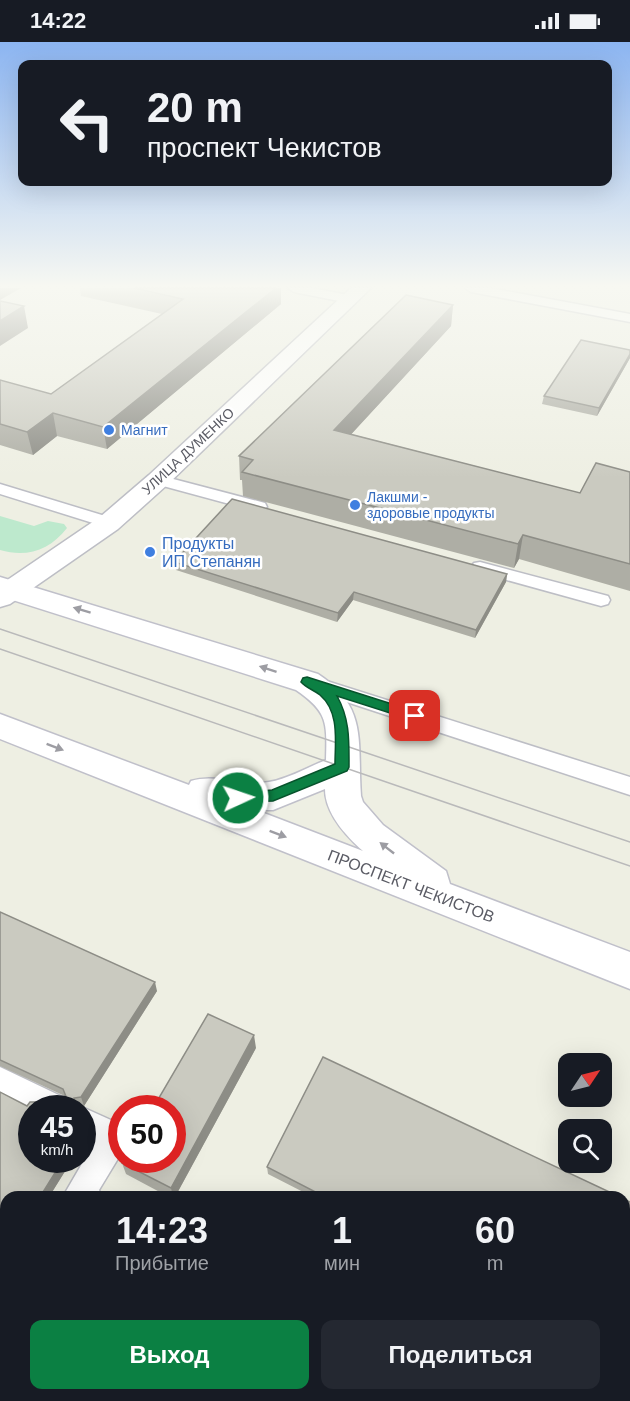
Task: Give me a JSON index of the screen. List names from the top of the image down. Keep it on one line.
{"streets":{"main road":["УЛИЦА ДУМЕНКО","ПРОСПЕКТ ЧЕКИСТОВ"]},"crossings":[["УЛИЦА ДУМЕНКО","ПРОСПЕКТ ЧЕКИСТОВ"]],"places":["Магнит","Лакшми - здоровые продукты","Продукты ИП Степанян"],"north":"top right","page":{"status":"14:22","turn":["20 m","проспект Чекистов"],"speed":"45 km/h","limit":"50","eta":["14:23","Прибытие","1","мин","60","m"],"buttons":["Выход","Поделиться"]}}
